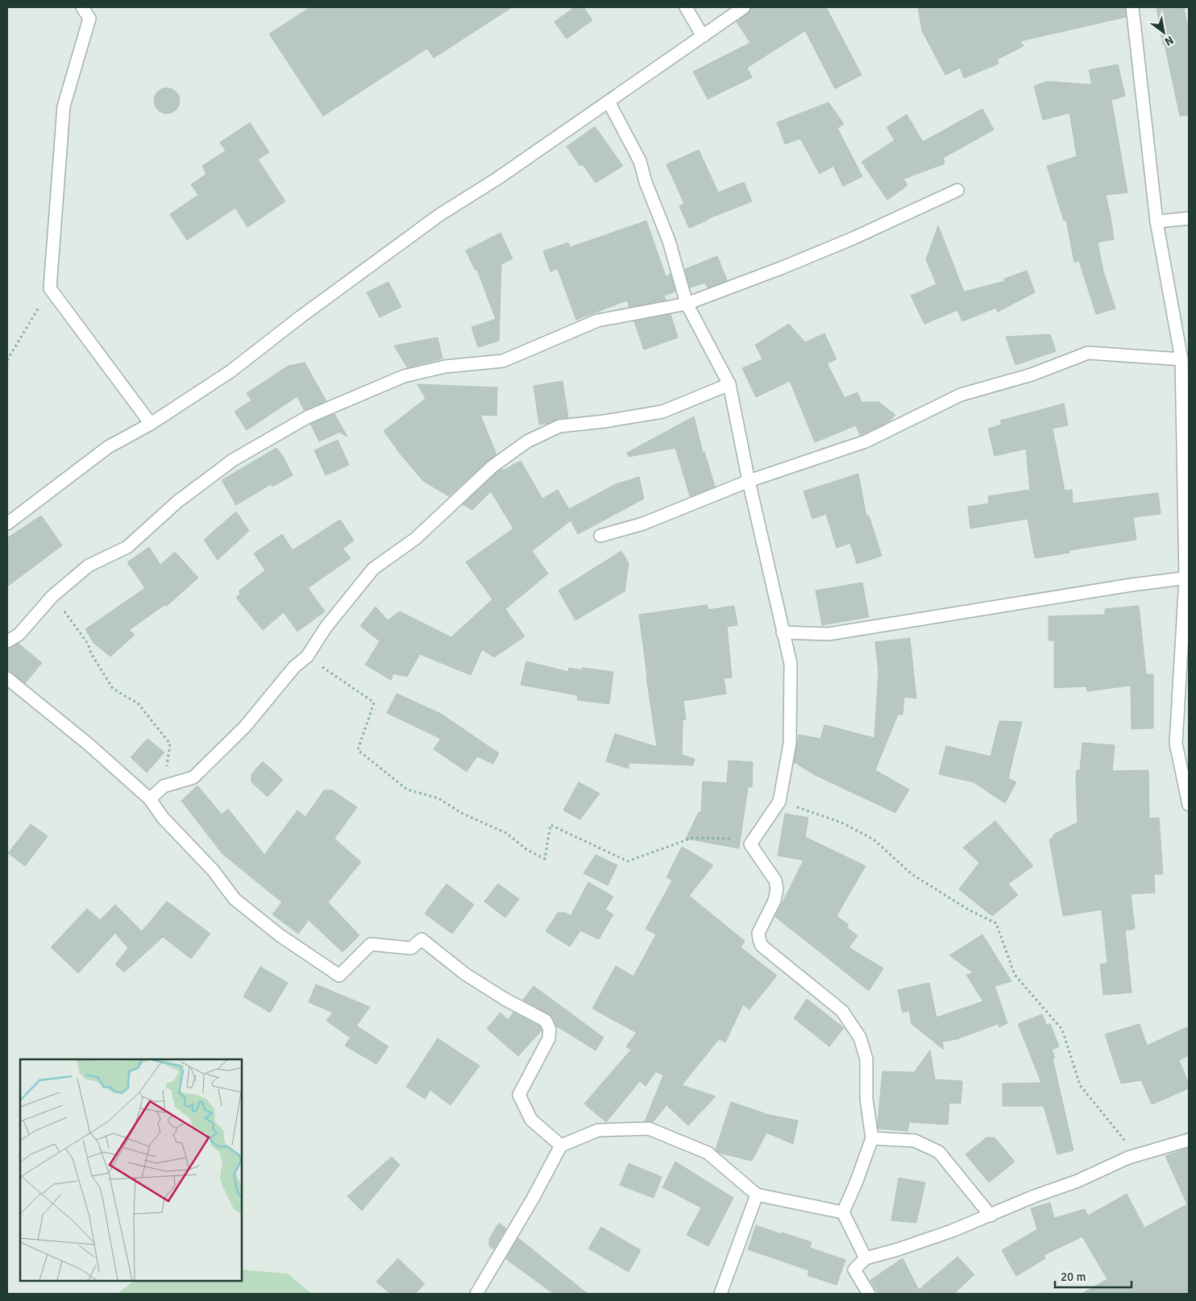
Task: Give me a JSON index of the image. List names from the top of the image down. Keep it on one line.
{"scale_bar":"20 m","north":"bottom right"}
